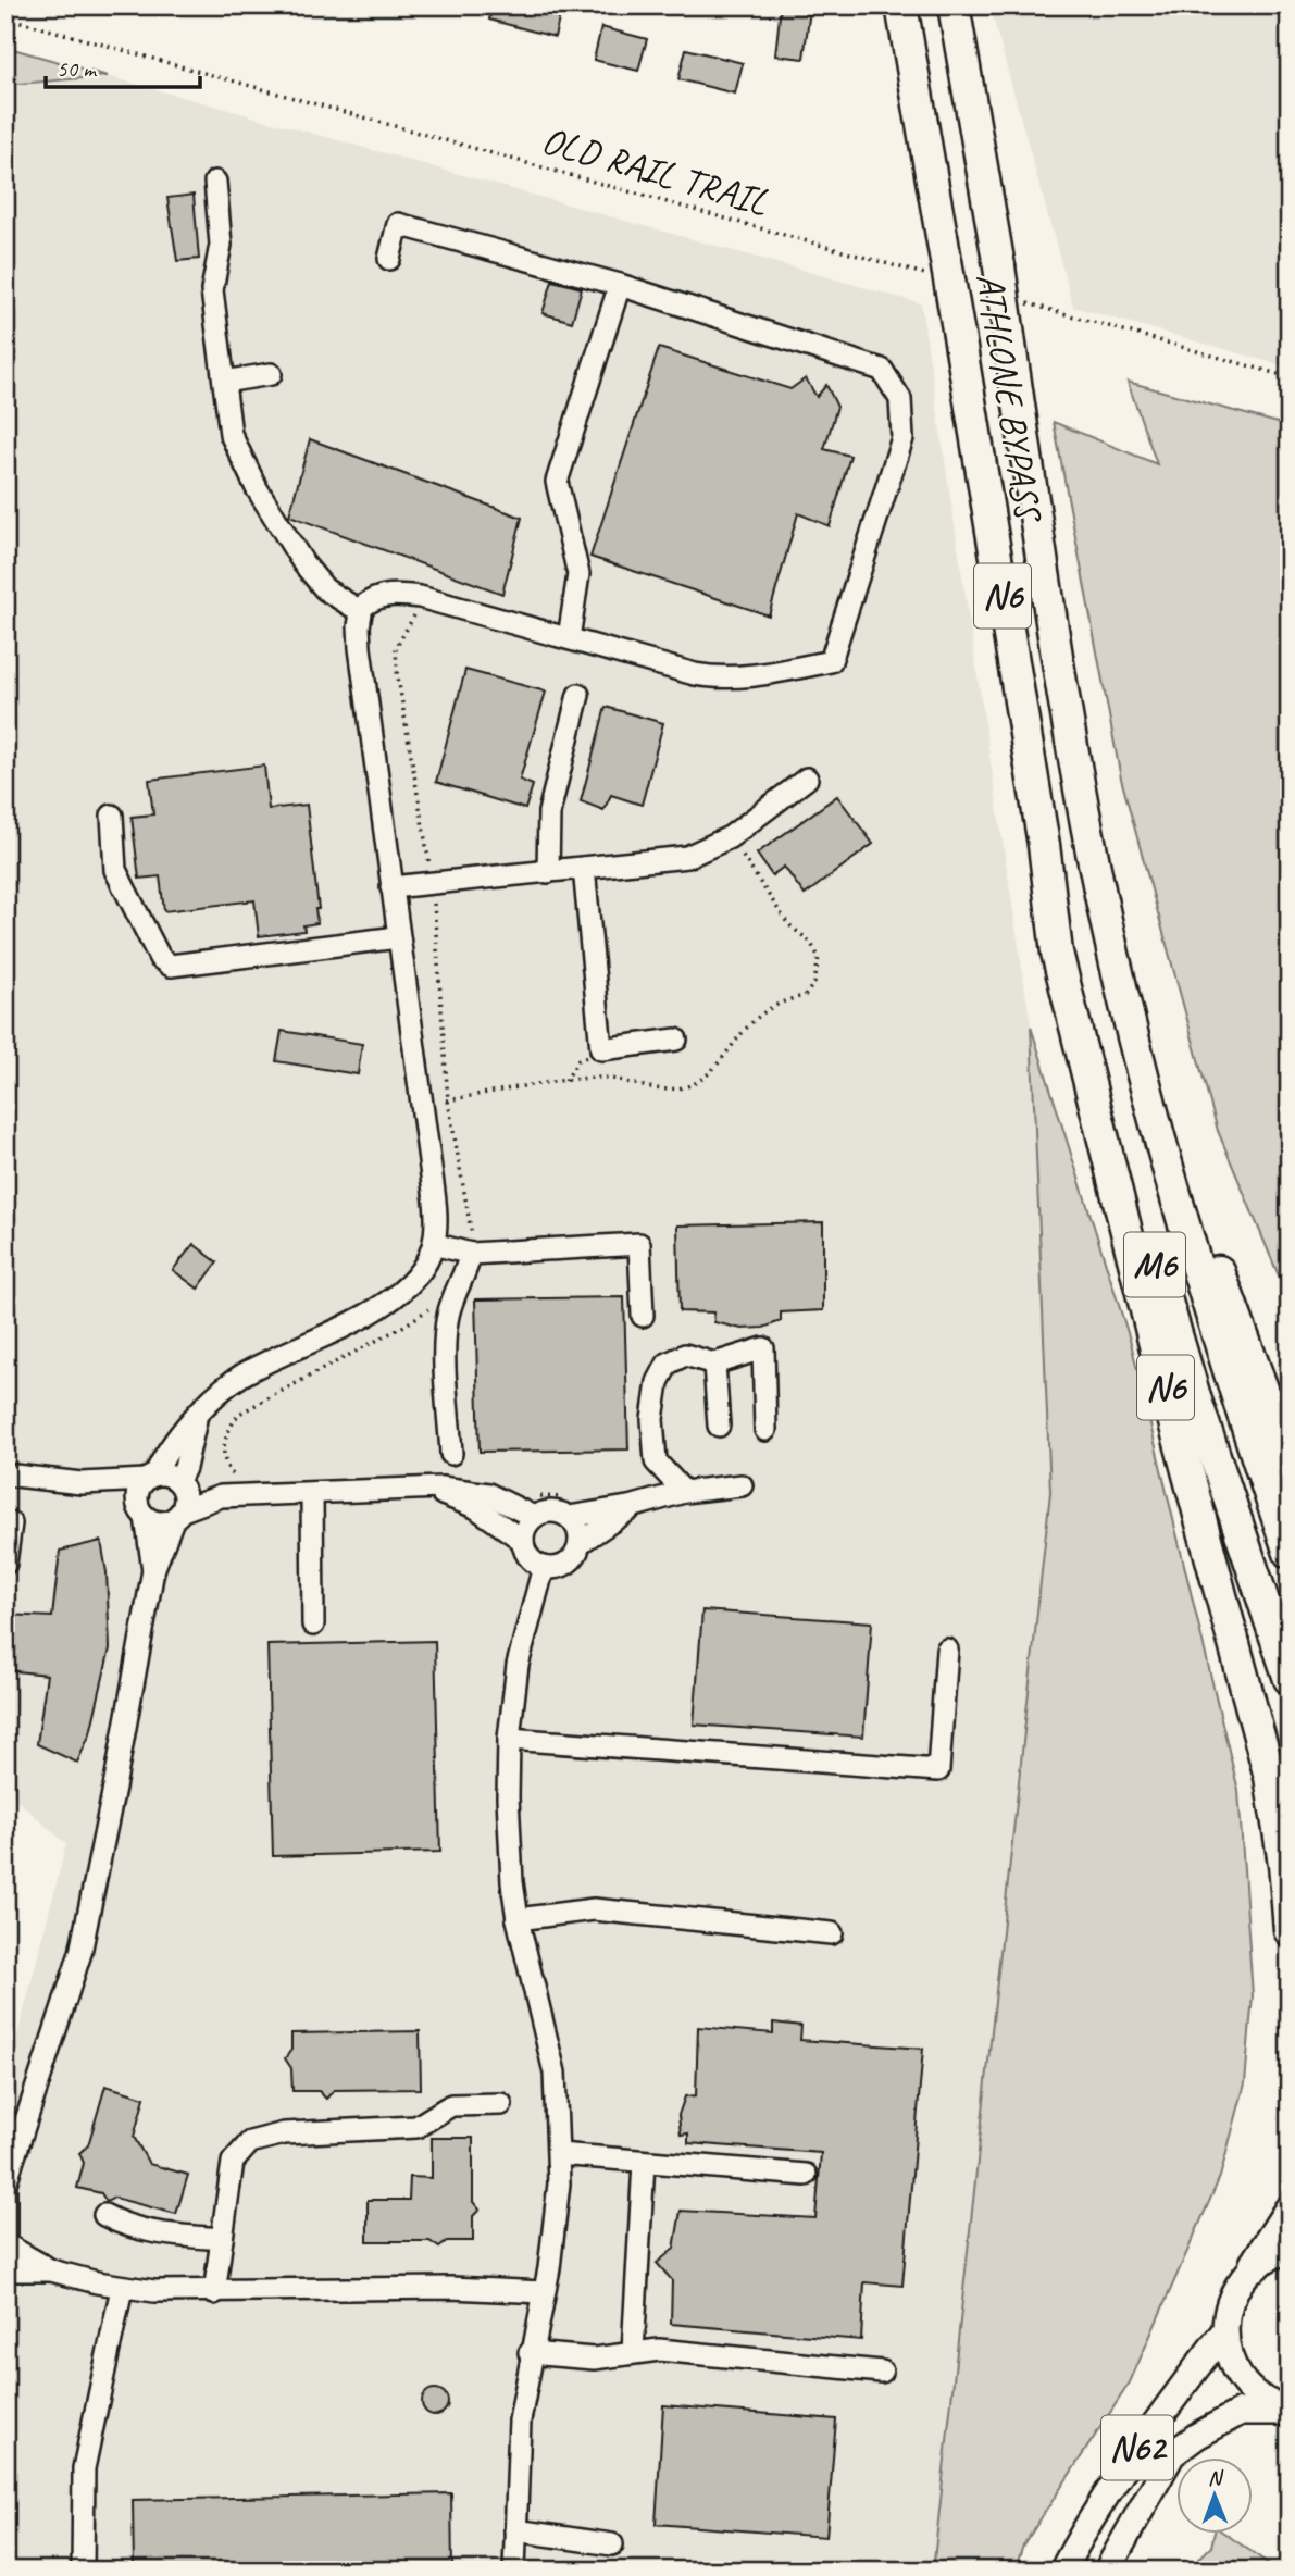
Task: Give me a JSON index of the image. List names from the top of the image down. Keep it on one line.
{"streets":{"highway":["ATHLONE BYPASS","N6","M6"],"main road":["N62"],"path":["OLD RAIL TRAIL"]},"crossings":[["ATHLONE BYPASS","N6"],["ATHLONE BYPASS","M6"],["N6","M6"]],"scale_bar":"50 m","north":"top"}
